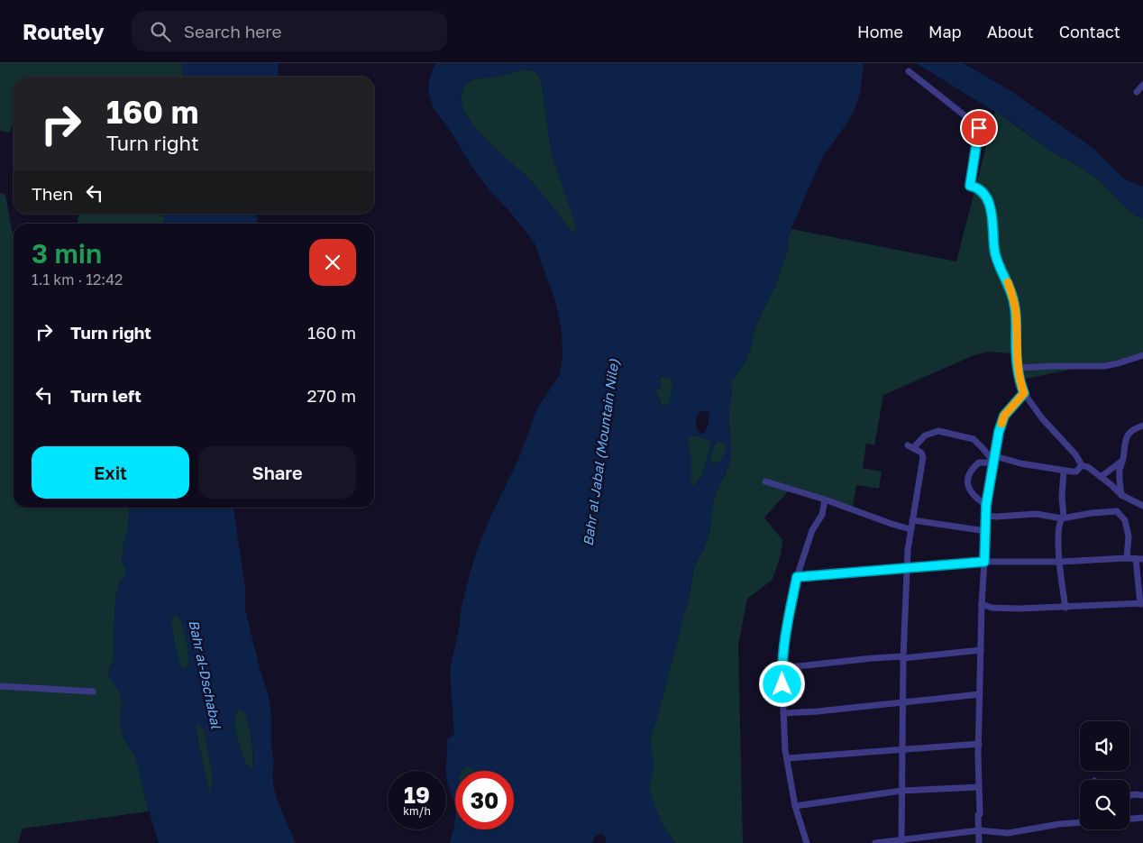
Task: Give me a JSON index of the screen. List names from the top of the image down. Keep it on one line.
{"water":["Bahr al Jabal (Mountain Nile)","Bahr al-Dschabal"],"page":{"header":"Routely","search":"Search here","nav":["Home","Map","About","Contact"],"turn":["160 m","Turn right"],"then":"Then","heading":["3 min","1.1 km · 12:42"],"list":[{"name":"Turn right","value":"160 m"},{"name":"Turn left","value":"270 m"}],"buttons":["Exit","Share"],"speed":"19 km/h","limit":"30"}}
